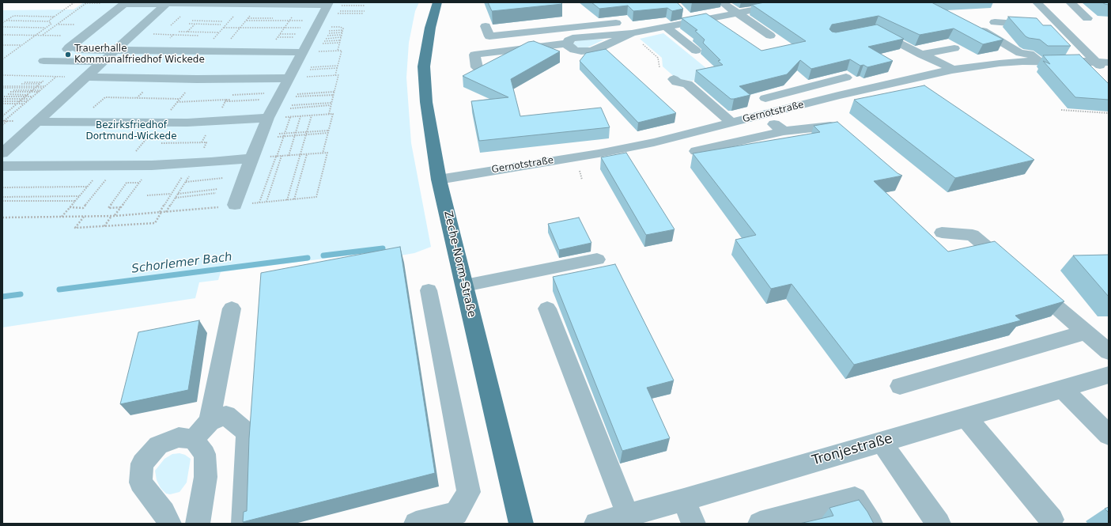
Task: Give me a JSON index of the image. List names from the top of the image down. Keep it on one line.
{"streets":{"main road":["Zeche-Norm-Straße"],"street":["Gernotstraße","Tronjestraße"]},"crossings":[["Gernotstraße","Zeche-Norm-Straße"]],"water":["Schorlemer Bach"],"parks":["Bezirksfriedhof Dortmund-Wickede"],"places":["Trauerhalle Kommunalfriedhof Wickede"]}
